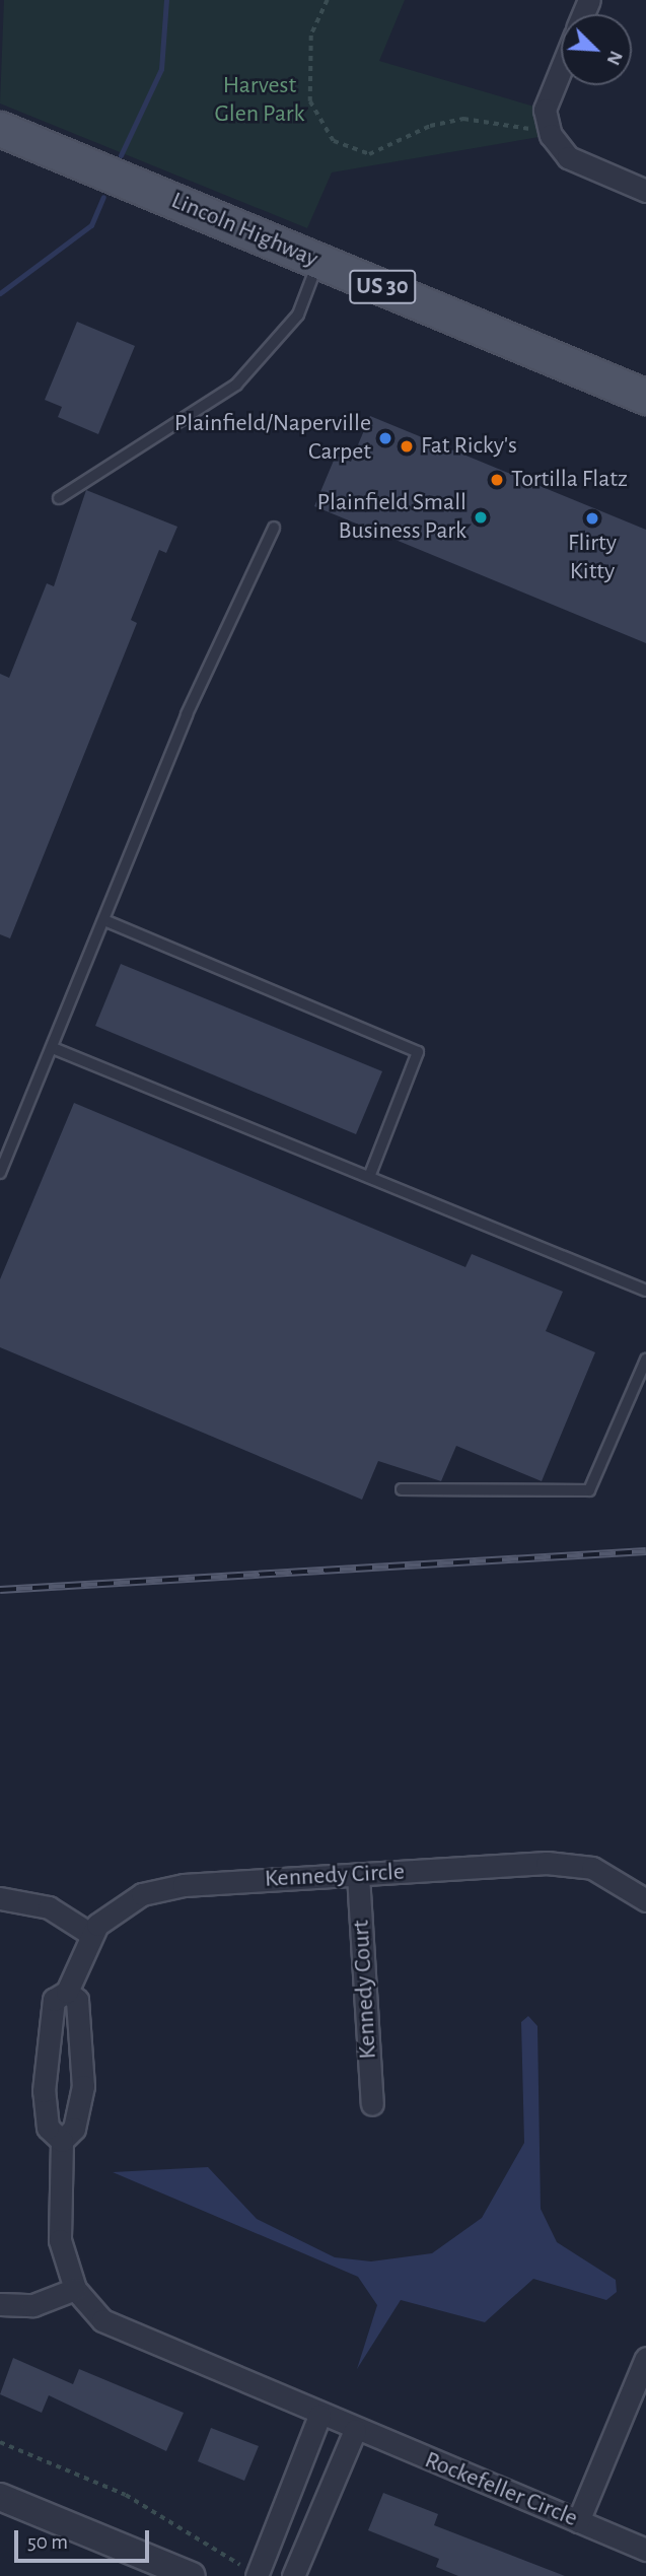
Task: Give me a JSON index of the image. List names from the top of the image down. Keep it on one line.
{"streets":{"main road":["Lincoln Highway","US 30"],"street":["Kennedy Circle","Kennedy Court","Rockefeller Circle"]},"crossings":[["Kennedy Circle","Kennedy Court"]],"parks":["Harvest Glen Park"],"places":["Plainfield/Naperville Carpet","Fat Ricky's","Tortilla Flatz","Plainfield Small Business Park","Flirty Kitty"],"scale_bar":"50 m","north":"bottom right"}
